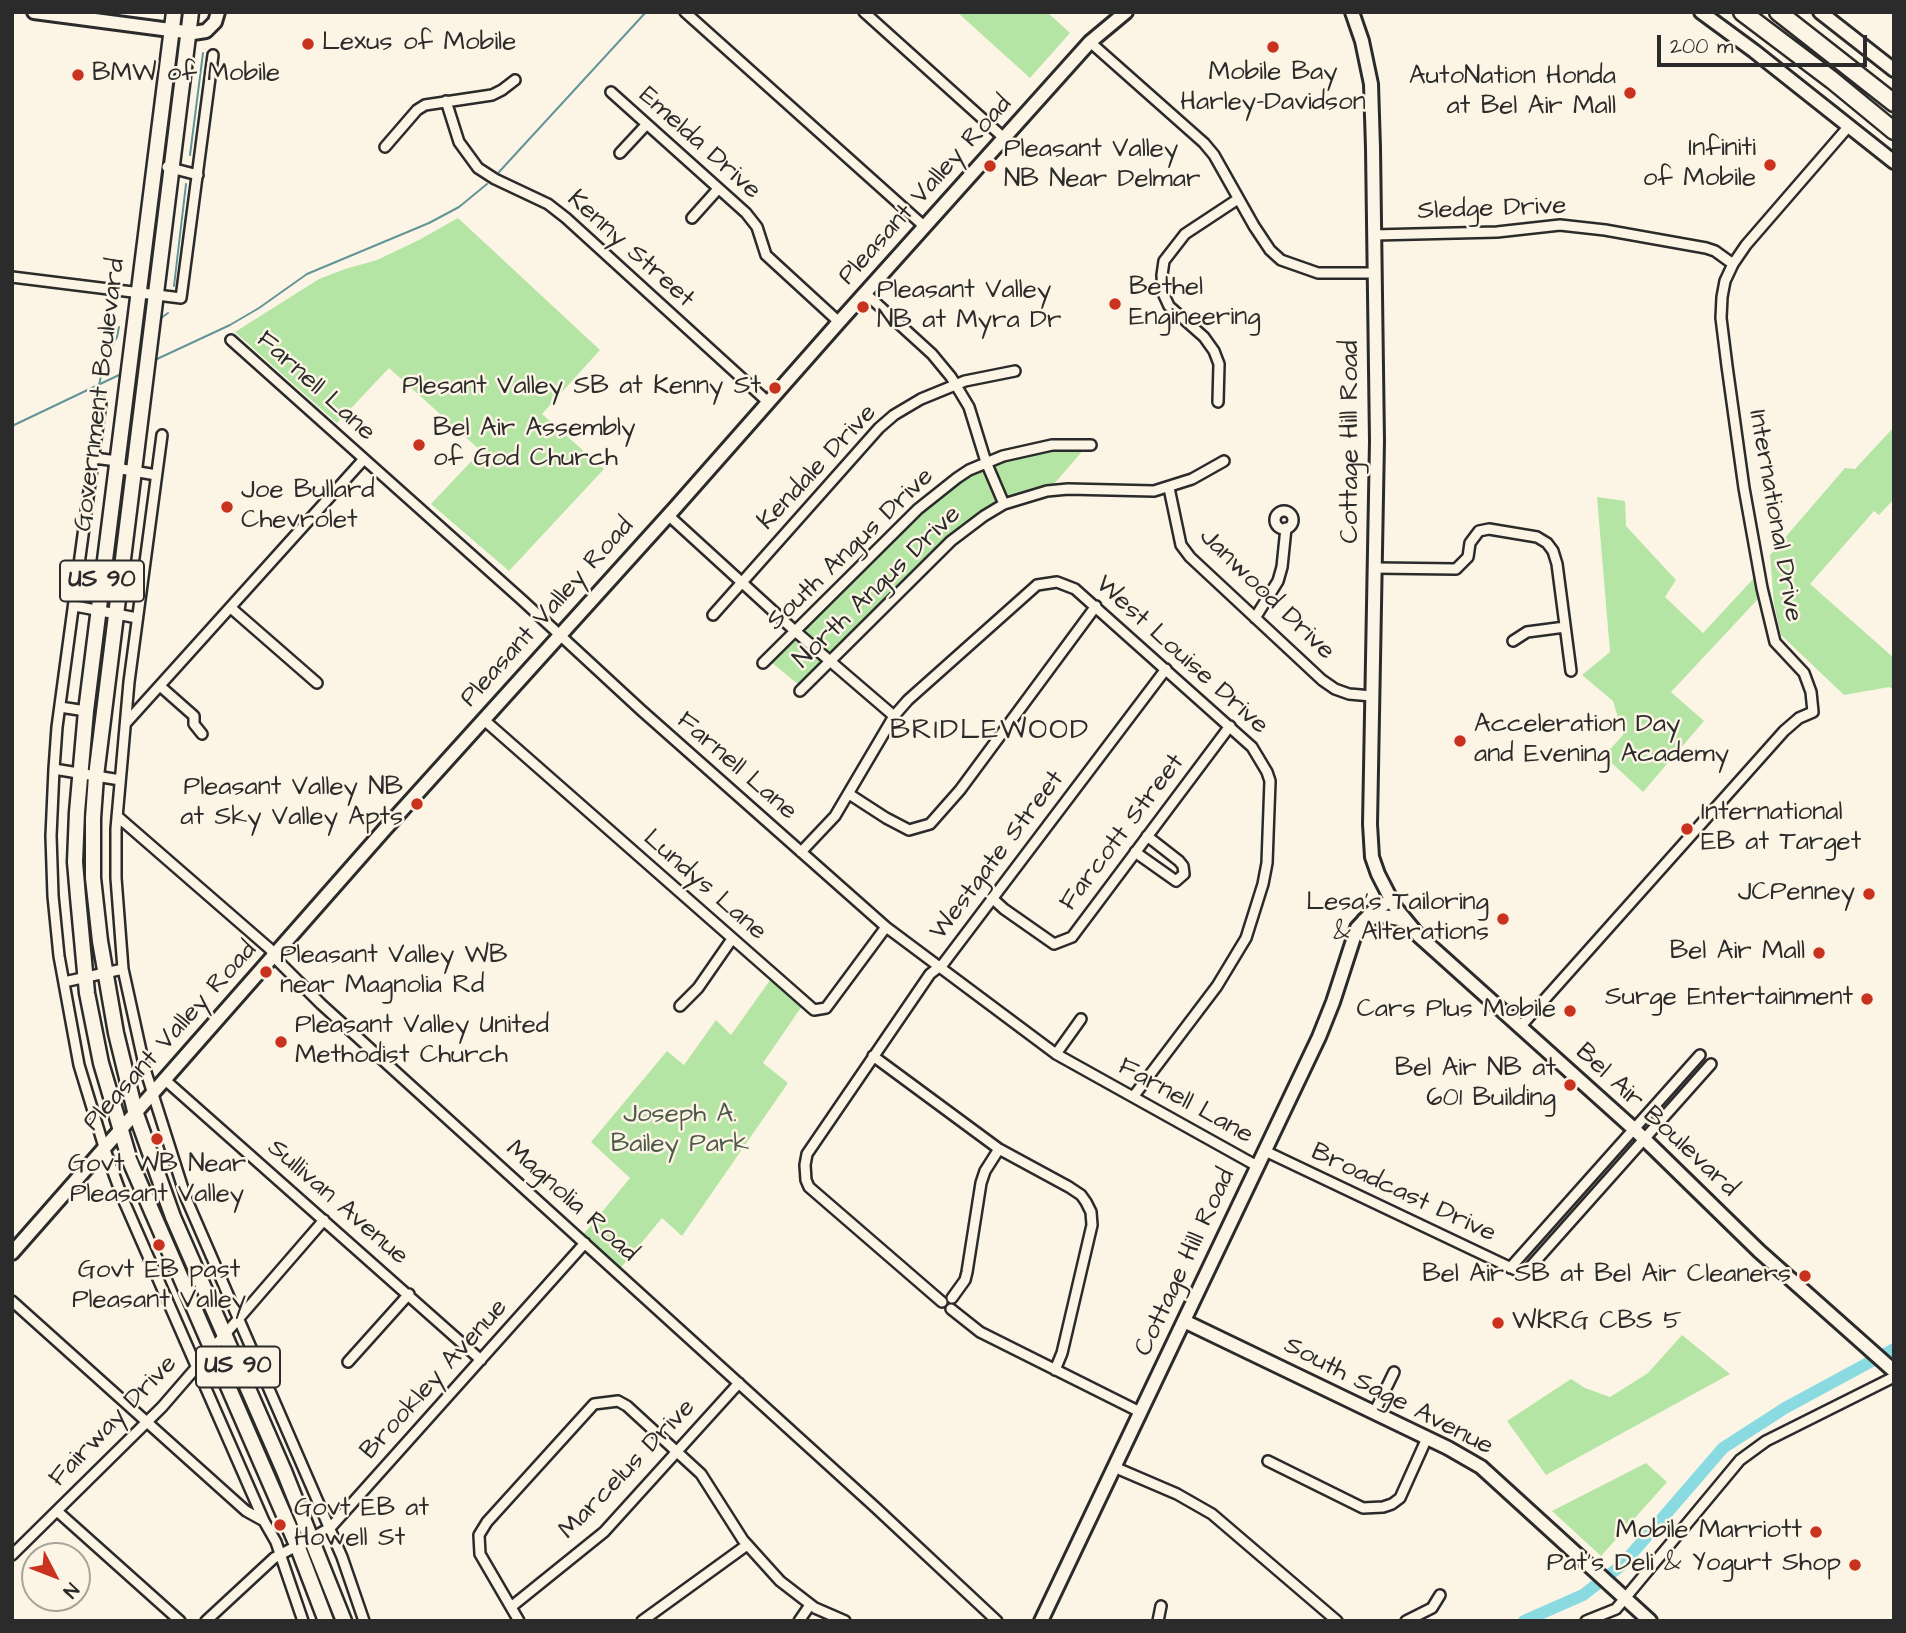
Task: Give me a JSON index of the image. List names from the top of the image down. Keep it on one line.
{"streets":{"main road":["Government Boulevard","US 90"],"street":["Emelda Drive","Pleasant Valley Road","Sledge Drive","Kenny Street","Farnell Lane","Cottage Hill Road","Kendale Drive","International Drive","South Angus Drive","North Angus Drive","Janwood Drive","West Louise Drive","Farcott Street","Westgate Street","Lundys Lane","Bel Air Boulevard","Broadcast Drive","Magnolia Road","Sullivan Avenue","Brookley Avenue","South Sage Avenue","Fairway Drive","Marcelus Drive"]},"crossings":[["Emelda Drive","Pleasant Valley Road"],["Pleasant Valley Road","Kenny Street"],["Pleasant Valley Road","Farnell Lane"],["Pleasant Valley Road","Government Boulevard"],["Pleasant Valley Road","Lundys Lane"],["Pleasant Valley Road","Magnolia Road"],["Pleasant Valley Road","Sullivan Avenue"],["Sledge Drive","Cottage Hill Road"],["Sledge Drive","International Drive"],["Farnell Lane","Cottage Hill Road"],["Farnell Lane","West Louise Drive"],["Farnell Lane","Westgate Street"],["Farnell Lane","Lundys Lane"],["Government Boulevard","Brookley Avenue"],["Government Boulevard","Fairway Drive"],["Cottage Hill Road","Janwood Drive"],["Cottage Hill Road","Westgate Street"],["Cottage Hill Road","Bel Air Boulevard"],["Cottage Hill Road","Broadcast Drive"],["Cottage Hill Road","South Sage Avenue"],["International Drive","Bel Air Boulevard"],["North Angus Drive","Janwood Drive"],["West Louise Drive","Farcott Street"],["West Louise Drive","Westgate Street"],["Farcott Street","Westgate Street"],["Magnolia Road","Brookley Avenue"],["Magnolia Road","Marcelus Drive"],["Sullivan Avenue","Brookley Avenue"],["Sullivan Avenue","Fairway Drive"]],"districts":["BRIDLEWOOD"],"parks":["Joseph A. Bailey Park"],"places":["Lexus of Mobile","Mobile Bay Harley-Davidson","BMW of Mobile","AutoNation Honda at Bel Air Mall","Infiniti of Mobile","Pleasant Valley NB Near Delmar","Bethel Engineering","Pleasant Valley NB at Myra Dr","Plesant Valley SB at Kenny St","Bel Air Assembly of God Church","Joe Bullard Chevrolet","Acceleration Day and Evening Academy","Pleasant Valley NB at Sky Valley Apts","International EB at Target","JCPenney","Lesa's Tailoring & Alterations","Bel Air Mall","Pleasant Valley WB near Magnolia Rd","Surge Entertainment","Cars Plus Mobile","Pleasant Valley United Methodist Church","Bel Air NB at 601 Building","Govt WB Near Pleasant Valley","Govt EB past Pleasant Valley","Bel Air SB at Bel Air Cleaners","WKRG CBS 5","Govt EB at Howell St","Mobile Marriott","Pat's Deli & Yogurt Shop"],"scale_bar":"200 m","north":"bottom right"}
